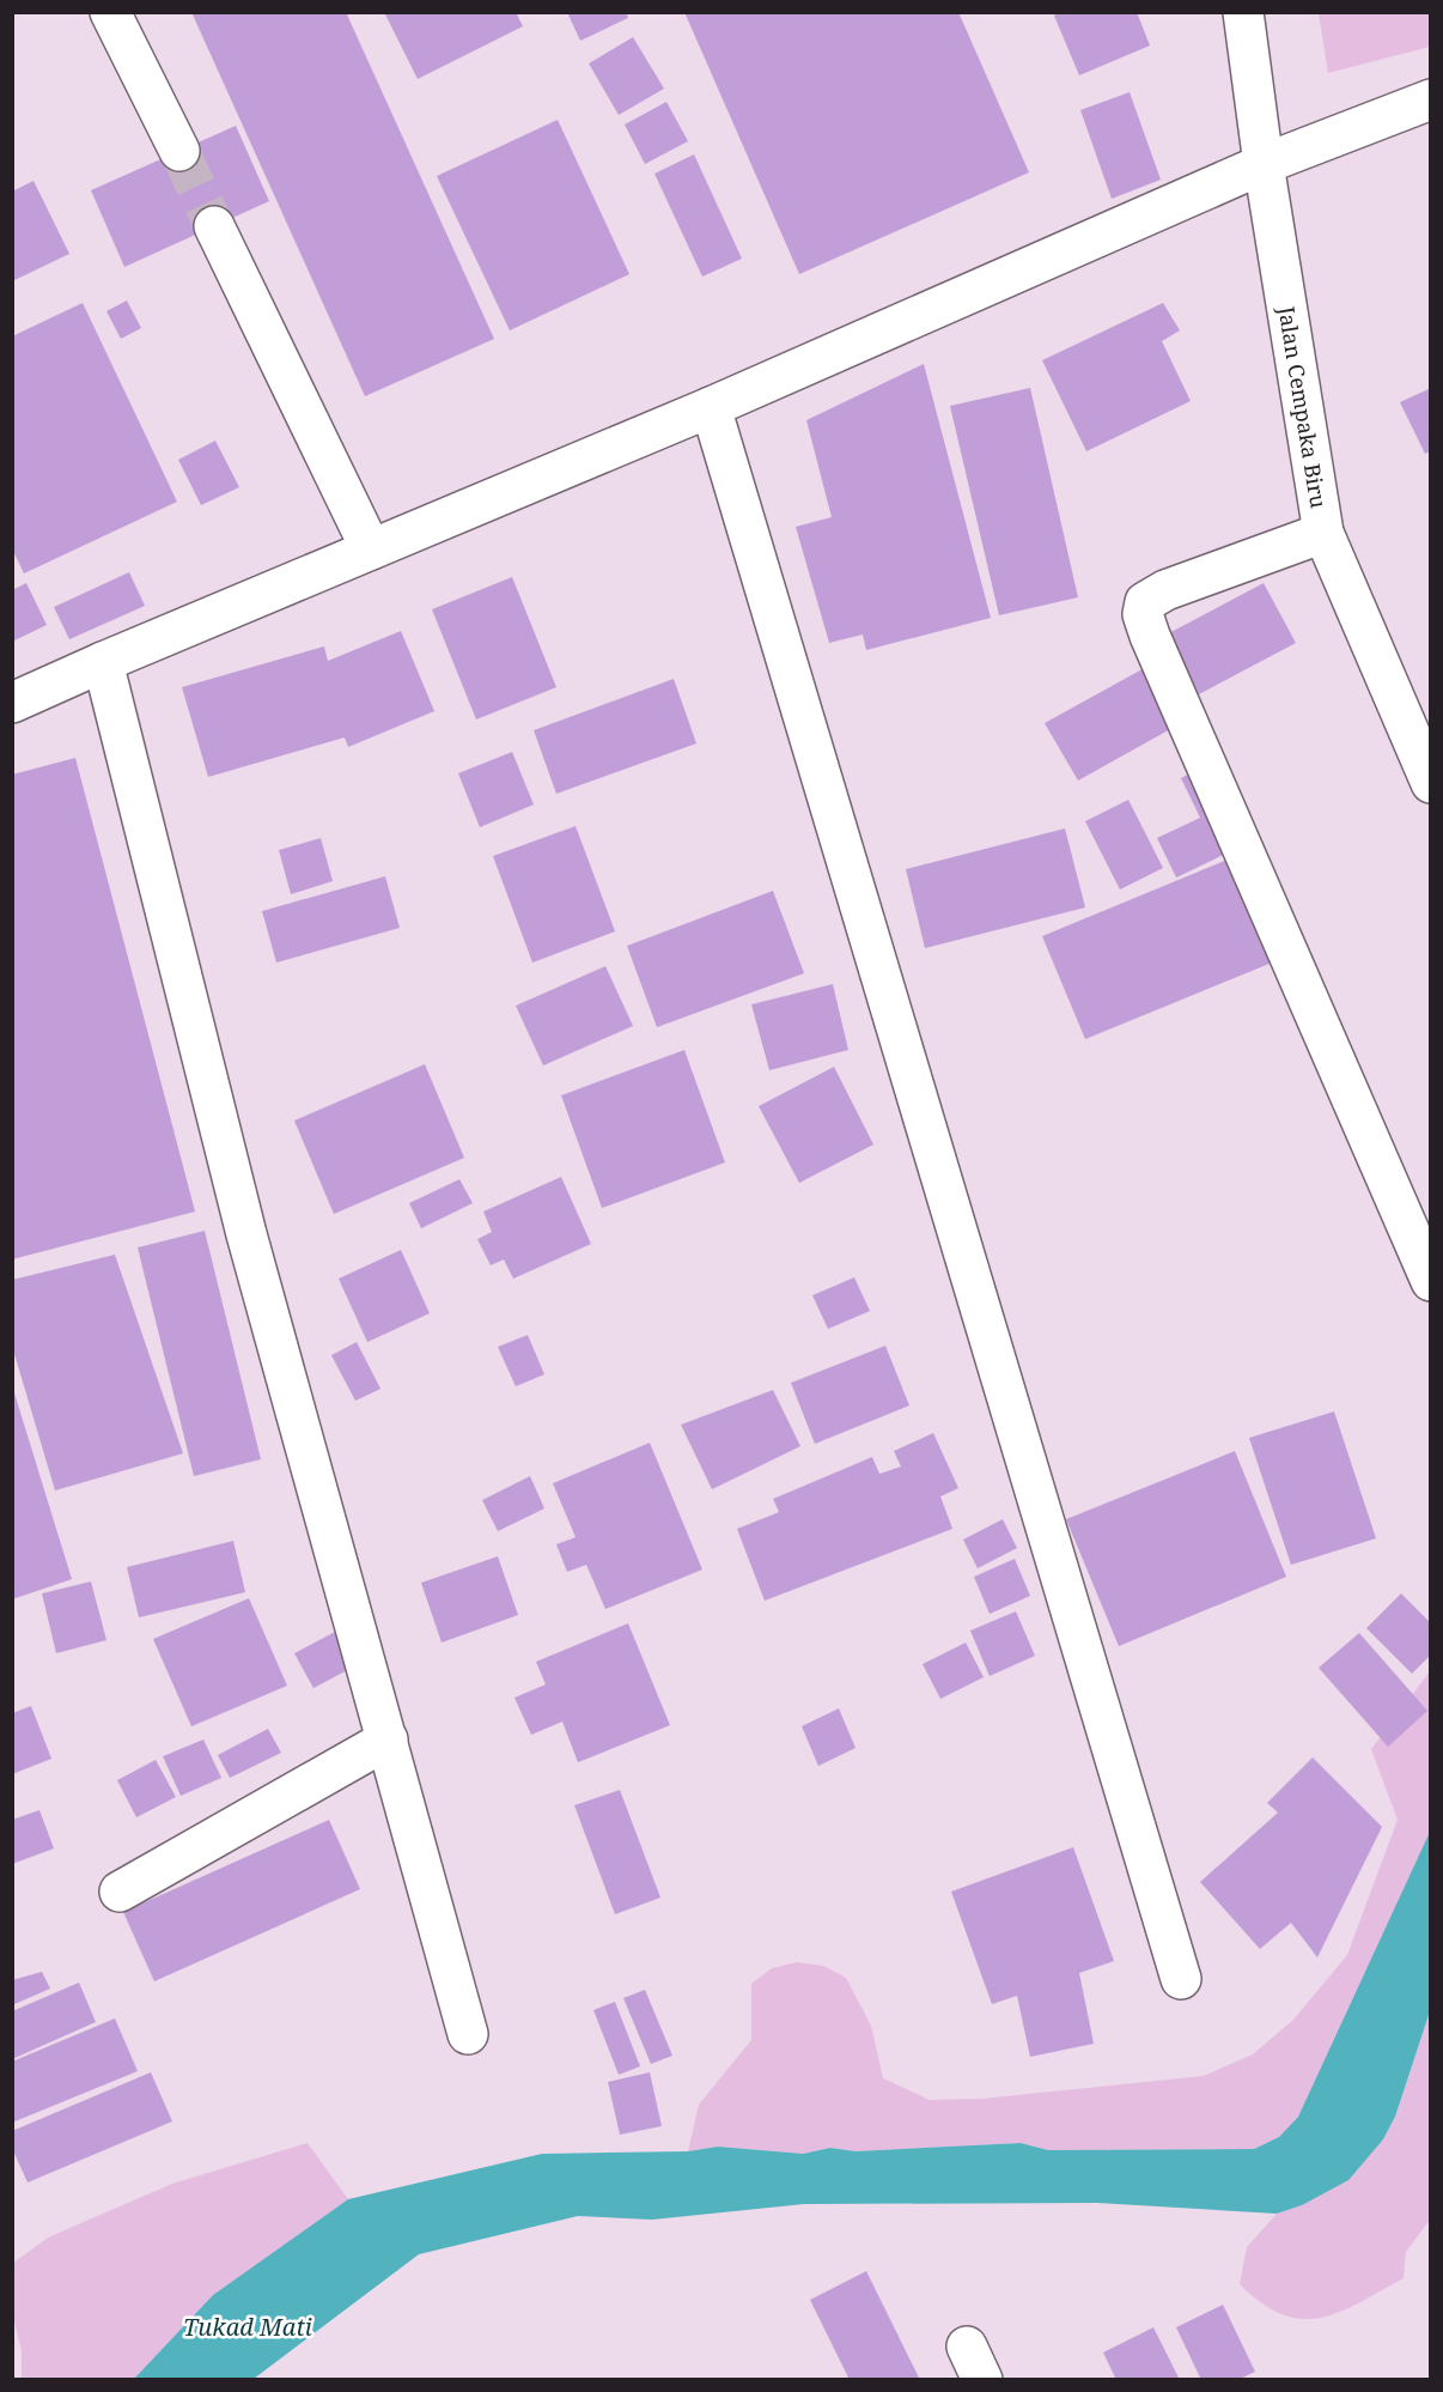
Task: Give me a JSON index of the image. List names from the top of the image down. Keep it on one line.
{"streets":{"street":["Jalan Cempaka Biru"]},"water":["Tukad Mati"]}
